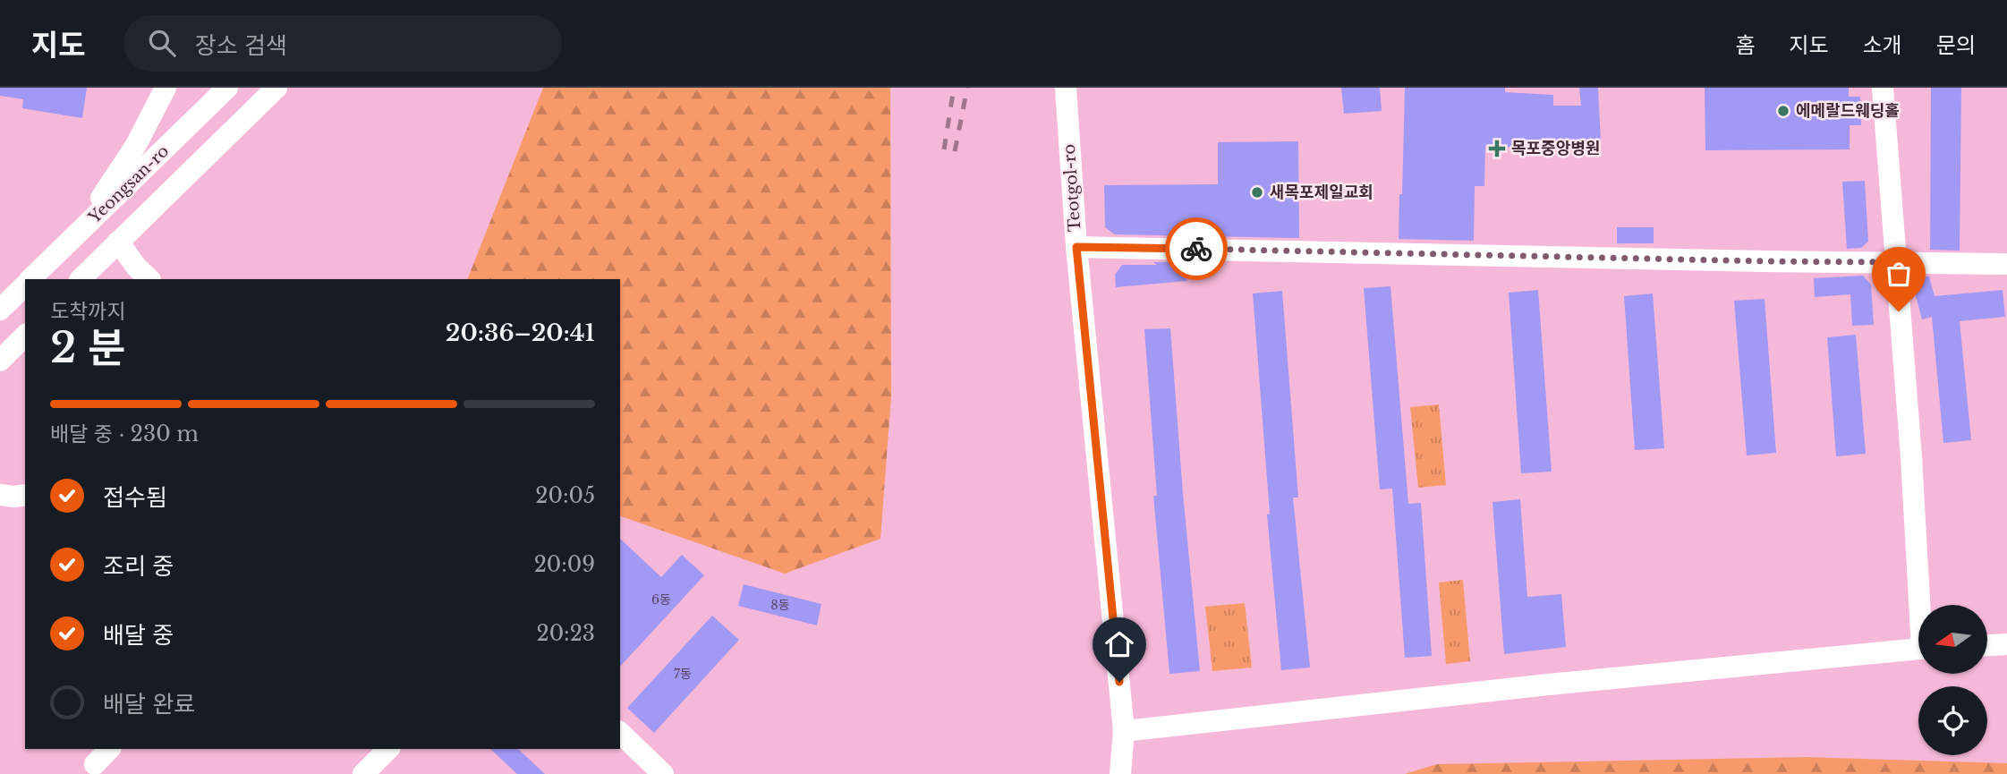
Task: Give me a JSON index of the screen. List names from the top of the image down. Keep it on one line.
{"streets":{"street":["Yeongsan-ro","Teotgol-ro"]},"places":{"other":["에메랄드웨딩홀","새목포제일교회"],"health":["목포중앙병원"]},"house_numbers":["6동","8동","7동"],"north":"left","page":{"header":"지도","search":"장소 검색","nav":["홈","지도","소개","문의"],"heading":["2 분","도착까지","20:36–20:41"],"bar":"배달 중 · 230 m","list":[["접수됨","20:05"],["조리 중","20:09"],["배달 중","20:23"],"배달 완료"]}}
